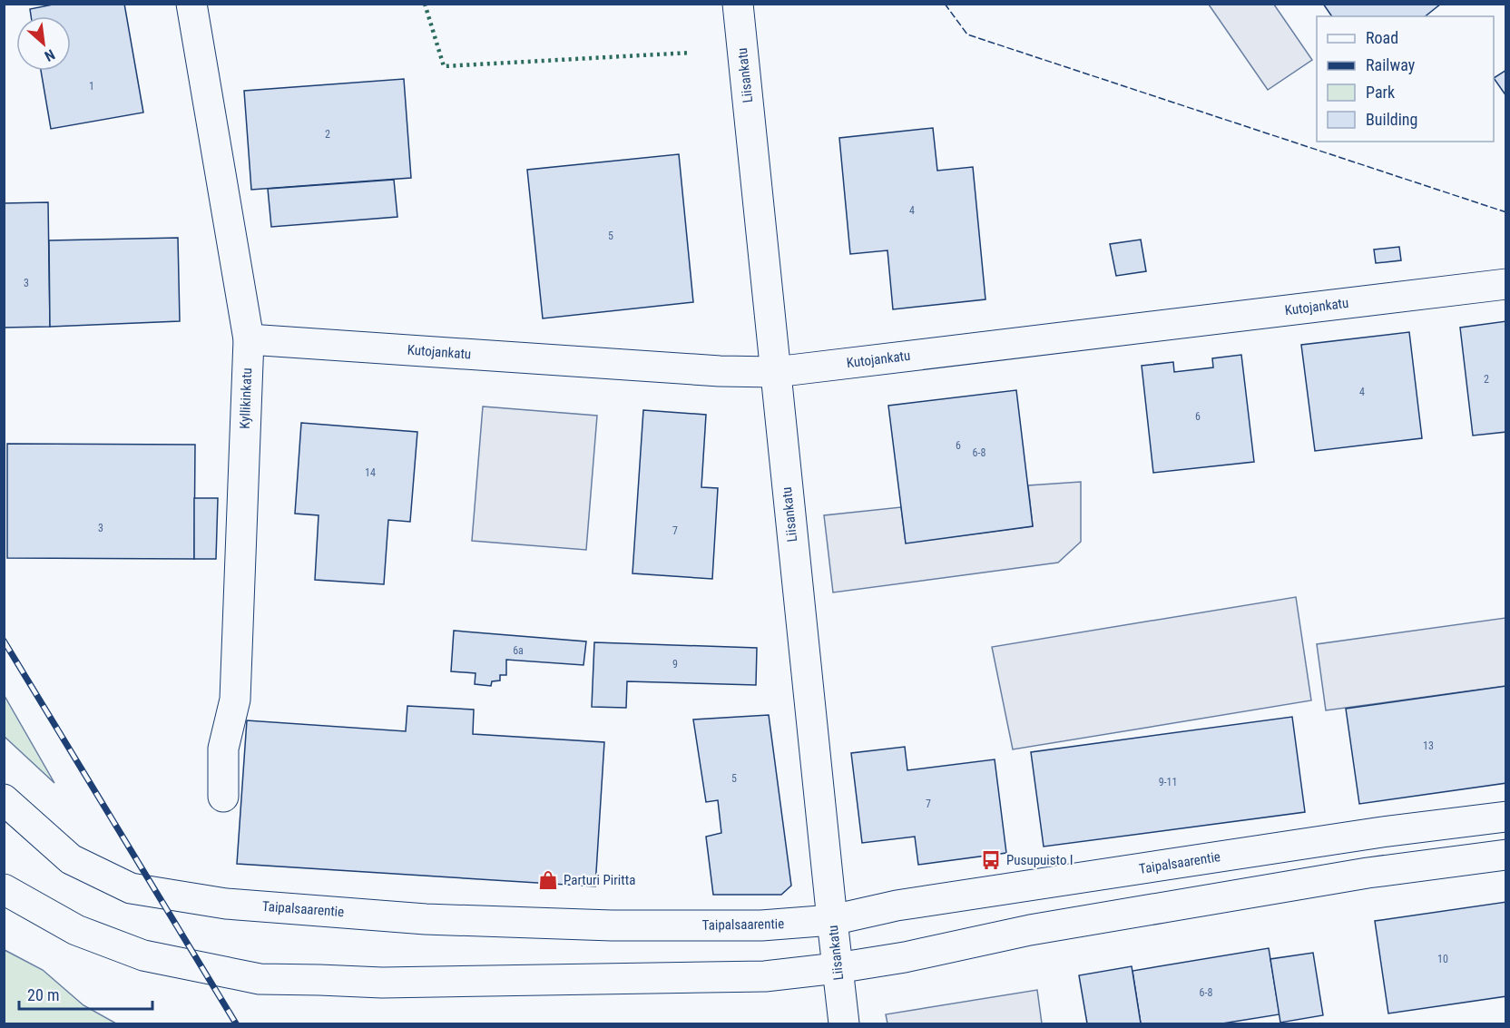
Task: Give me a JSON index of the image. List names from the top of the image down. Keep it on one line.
{"streets":{"street":["Liisankatu","Kutojankatu","Kyllikinkatu","Taipalsaarentie"]},"crossings":[["Liisankatu","Kutojankatu"],["Liisankatu","Taipalsaarentie"],["Kutojankatu","Kyllikinkatu"]],"places":{"bus stop":["Pusupuisto I"],"shop":["Parturi Piritta"]},"house_numbers":["1","2","4","5","3","2","4","6","6","6-8","14","3","7","6a","9","13","5","9-11","7","10","6-8"],"legend":["Road","Railway","Park","Building"],"scale_bar":"20 m","north":"bottom right"}
